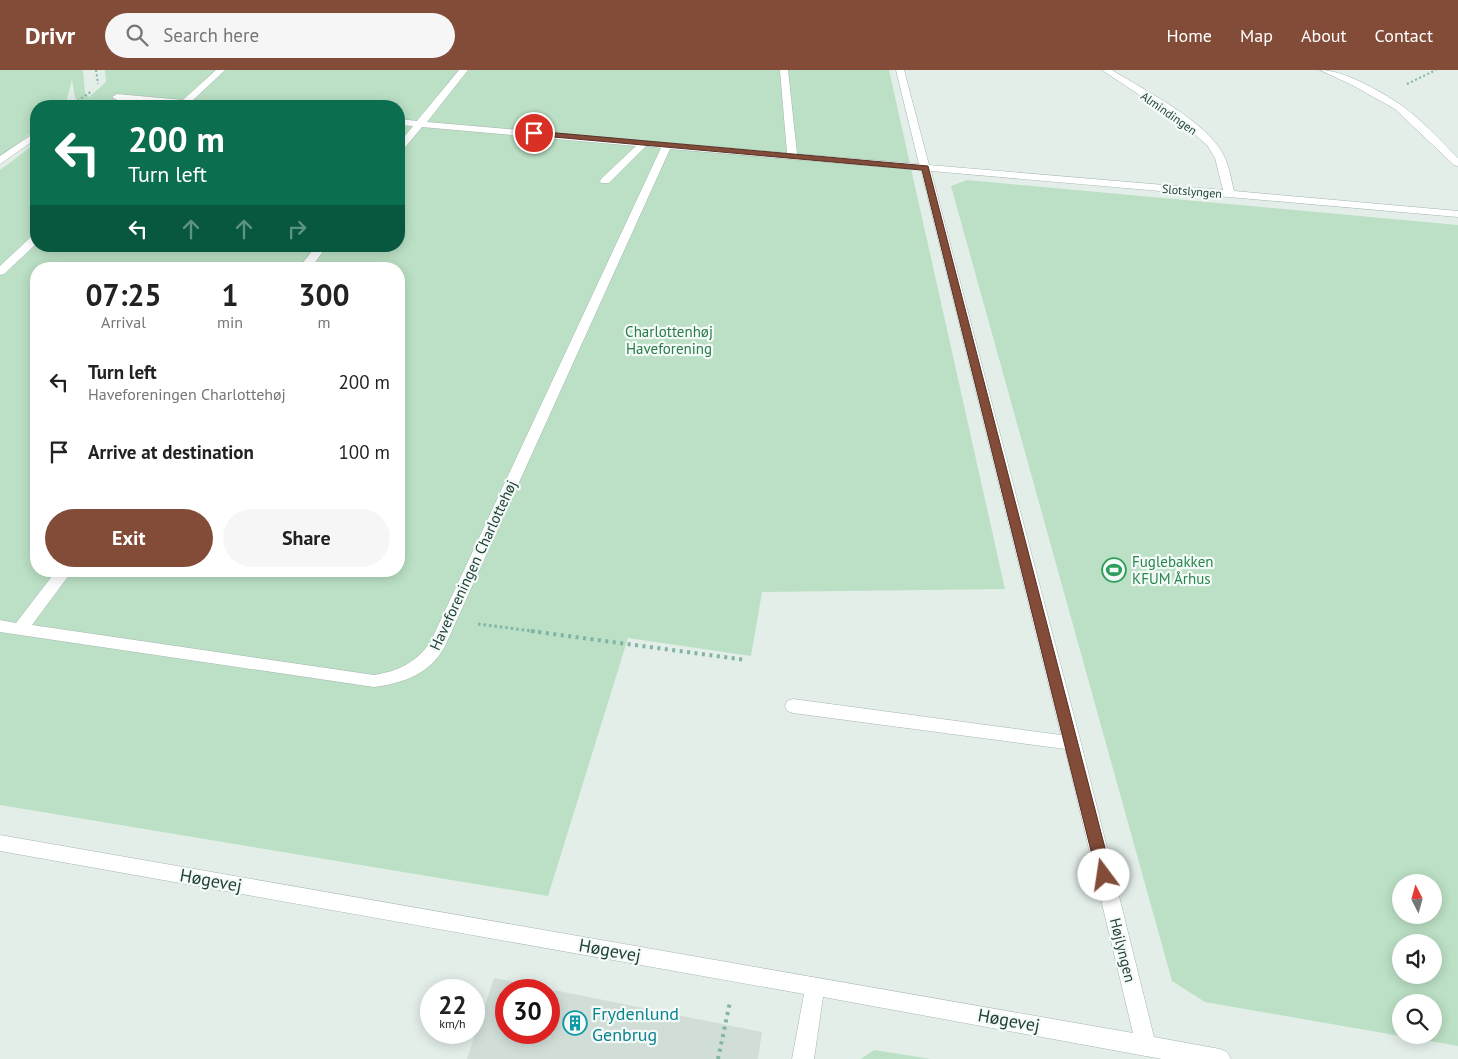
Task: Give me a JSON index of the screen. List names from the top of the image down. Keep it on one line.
{"streets":{"street":["Almindingen","Slotslyngen","Haveforeningen Charlottehøj","Høgevej","Højlyngen"]},"crossings":[["Almindingen","Slotslyngen"],["Slotslyngen","Højlyngen"],["Høgevej","Højlyngen"]],"parks":["Charlottenhøj Haveforening"],"places":{"sports":["Fuglebakken KFUM Århus"],"building":["Frydenlund Genbrug"]},"north":"top","page":{"header":"Drivr","search":"Search here","nav":["Home","Map","About","Contact"],"turn":["200 m","Turn left"],"eta":["07:25","Arrival","1","min","300","m"],"list":[{"name":"Turn left","note":"Haveforeningen Charlottehøj","value":"200 m"},{"name":"Arrive at destination","value":"100 m"}],"buttons":["Exit","Share"],"speed":"22 km/h","limit":"30"}}
